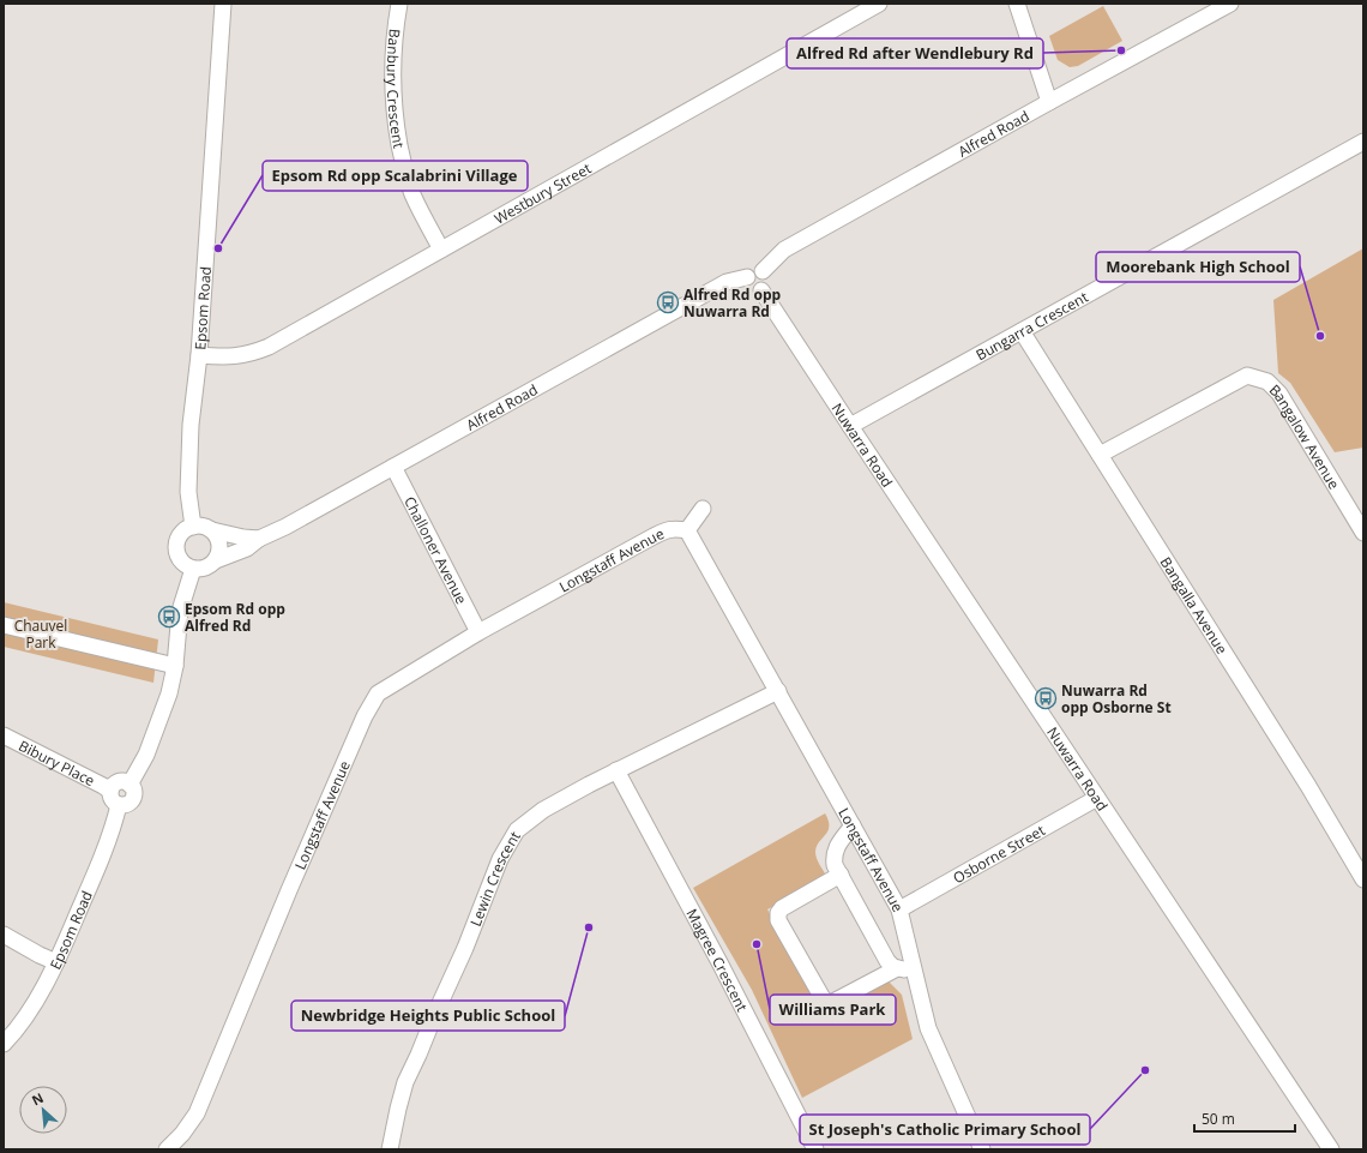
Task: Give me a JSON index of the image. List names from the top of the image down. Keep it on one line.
{"streets":{"street":["Banbury Crescent","Alfred Road","Westbury Street","Epsom Road","Bungarra Crescent","Bangalow Avenue","Nuwarra Road","Challoner Avenue","Longstaff Avenue","Bangalla Avenue","Bibury Place","Osborne Street","Lewin Crescent","Magree Crescent"]},"crossings":[["Banbury Crescent","Westbury Street"],["Alfred Road","Epsom Road"],["Alfred Road","Nuwarra Road"],["Alfred Road","Challoner Avenue"],["Westbury Street","Epsom Road"],["Epsom Road","Bibury Place"],["Bungarra Crescent","Nuwarra Road"],["Bungarra Crescent","Bangalla Avenue"],["Bangalow Avenue","Bangalla Avenue"],["Nuwarra Road","Osborne Street"],["Challoner Avenue","Longstaff Avenue"],["Longstaff Avenue","Osborne Street"],["Longstaff Avenue","Lewin Crescent"],["Lewin Crescent","Magree Crescent"]],"parks":["Chauvel Park"],"places":{"other":["Alfred Rd after Wendlebury Rd","Epsom Rd opp Scalabrini Village","Moorebank High School","Newbridge Heights Public School","Williams Park","St Joseph's Catholic Primary School"],"bus stop":["Alfred Rd opp Nuwarra Rd","Epsom Rd opp Alfred Rd","Nuwarra Rd opp Osborne St"]},"scale_bar":"50 m","north":"top left"}
